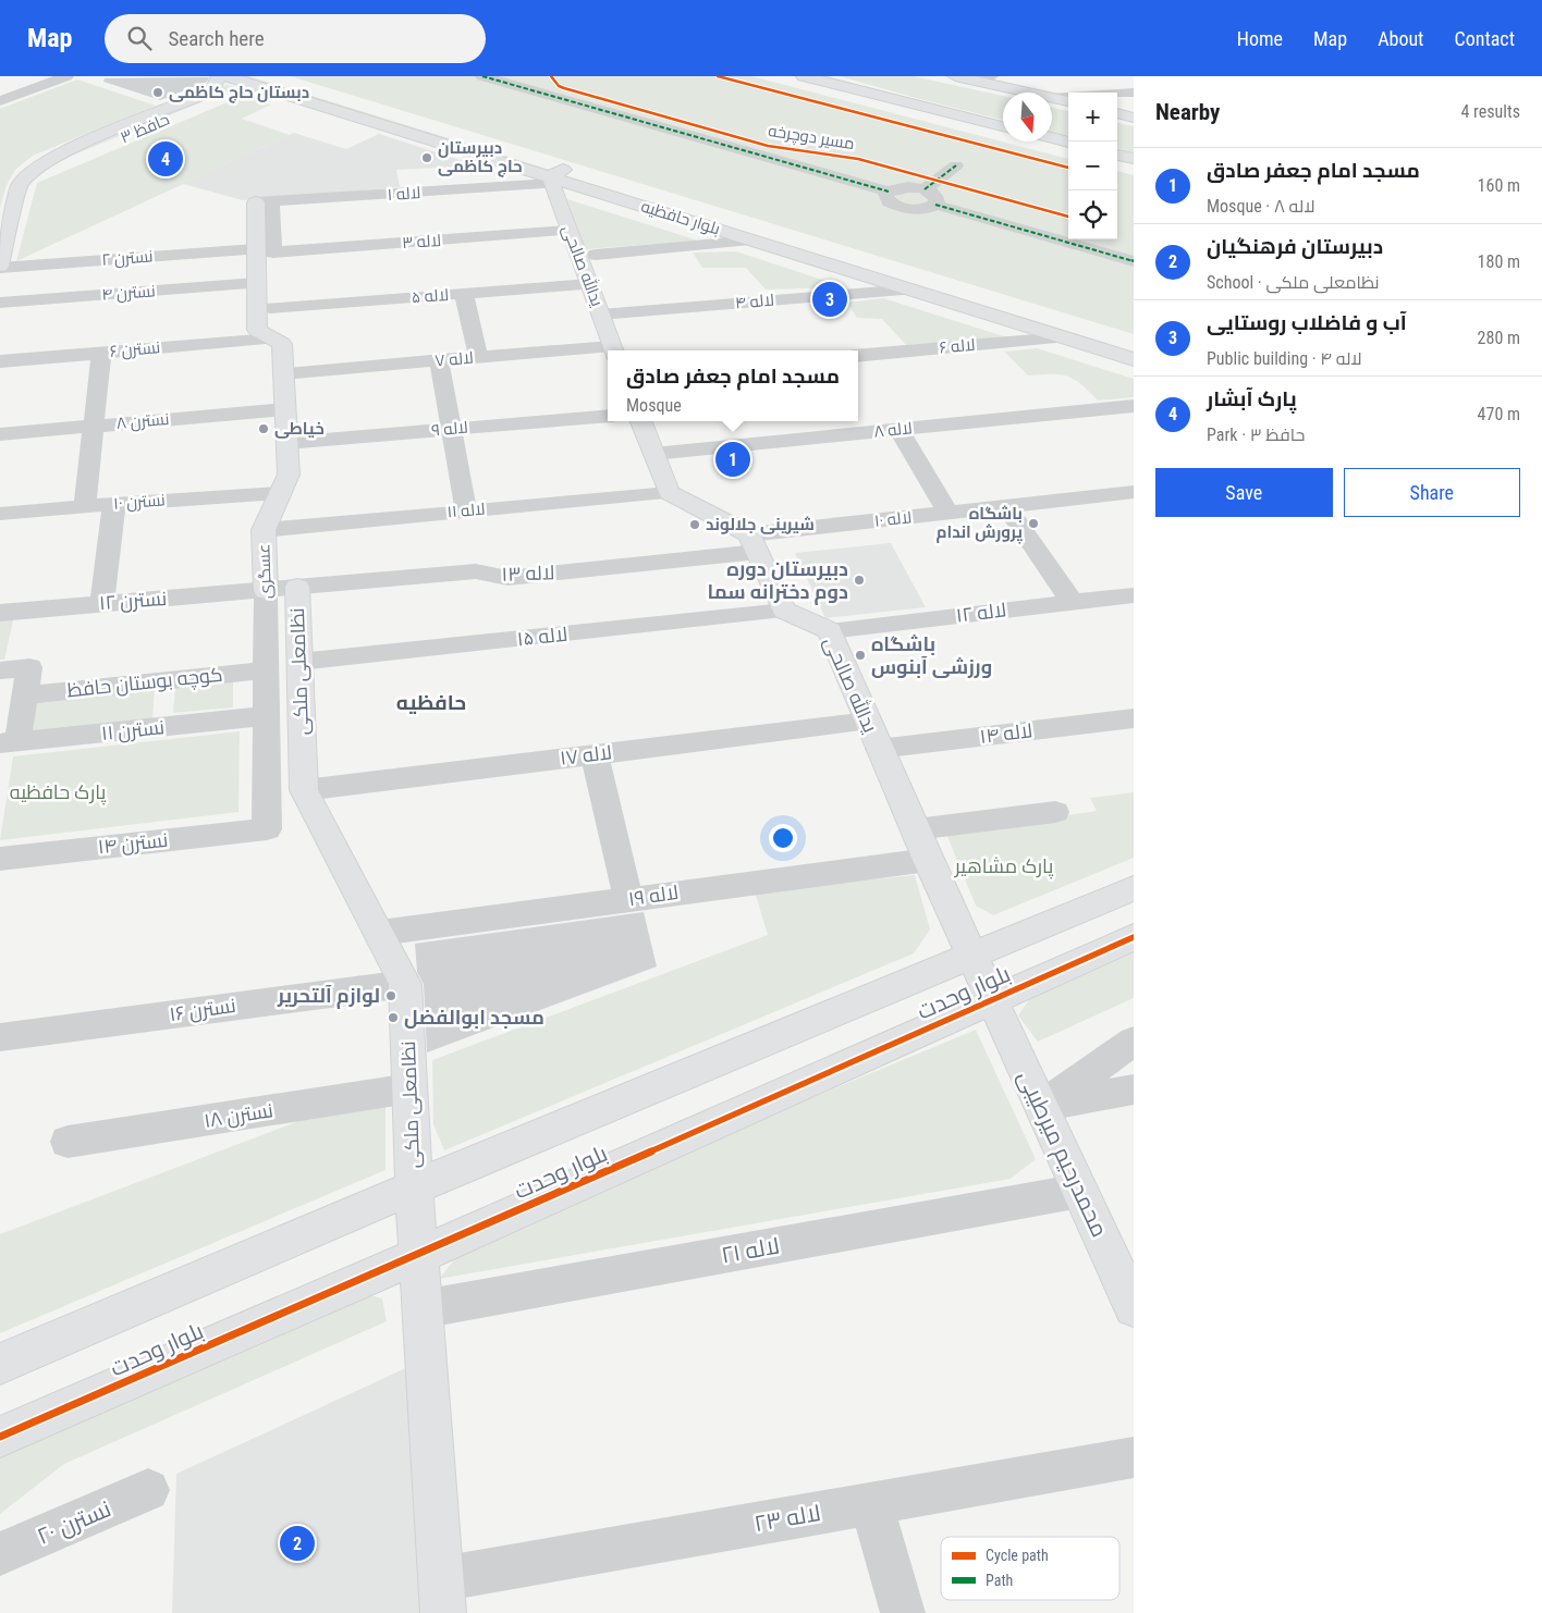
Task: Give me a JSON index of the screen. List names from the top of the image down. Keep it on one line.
{"streets":{"street":["حافظ ۳","لاله ۱","بلوار حافظیه","لاله ۳","نسترن ۲","یدالله صالحی","نسترن ۴","لاله ۵","لاله ۴","لاله ۶","نسترن ۶","لاله ۷","نسترن ۸","لاله ۹","لاله ۸","نسترن ۱۰","لاله ۱۱","لاله ۱۰","عسگری","لاله ۱۳","نسترن ۱۲","لاله ۱۲","لاله ۱۵","نظامعلی ملکی","کوچه بوستان حافظ","نسترن ۱۱","لاله ۱۴","لاله ۱۷","نسترن ۱۴","لاله ۱۹","بلوار وحدت","نسترن ۱۶","نسترن ۱۸","محمدرحیم میرطیبی","لاله ۲۱","لاله ۲۳","نسترن ۲۰"],"cycle path":["مسیر دوچرخه"]},"crossings":[["حافظ ۳","بلوار حافظیه"],["لاله ۱","بلوار حافظیه"],["لاله ۱","یدالله صالحی"],["لاله ۱","عسگری"],["بلوار حافظیه","یدالله صالحی"],["بلوار حافظیه","لاله ۴"],["بلوار حافظیه","لاله ۶"],["لاله ۳","نسترن ۲"],["لاله ۳","یدالله صالحی"],["لاله ۳","عسگری"],["نسترن ۲","عسگری"],["یدالله صالحی","لاله ۵"],["یدالله صالحی","لاله ۴"],["یدالله صالحی","لاله ۱۲"],["یدالله صالحی","لاله ۱۵"],["یدالله صالحی","لاله ۱۴"],["یدالله صالحی","لاله ۱۷"],["یدالله صالحی","لاله ۱۹"],["یدالله صالحی","بلوار وحدت"],["یدالله صالحی","محمدرحیم میرطیبی"],["نسترن ۴","عسگری"],["نسترن ۶","عسگری"],["نسترن ۸","عسگری"],["لاله ۹","عسگری"],["نسترن ۱۰","عسگری"],["لاله ۱۱","عسگری"],["لاله ۱۰","لاله ۱۳"],["عسگری","لاله ۱۳"],["عسگری","نسترن ۱۲"],["عسگری","لاله ۱۵"],["عسگری","کوچه بوستان حافظ"],["عسگری","نسترن ۱۱"],["عسگری","نسترن ۱۴"],["لاله ۱۳","نسترن ۱۲"],["لاله ۱۳","نظامعلی ملکی"],["لاله ۱۵","نظامعلی ملکی"],["لاله ۱۵","کوچه بوستان حافظ"],["لاله ۱۵","نسترن ۱۱"],["نظامعلی ملکی","لاله ۱۷"],["نظامعلی ملکی","لاله ۱۹"],["نظامعلی ملکی","بلوار وحدت"],["نظامعلی ملکی","نسترن ۱۶"],["نظامعلی ملکی","نسترن ۱۸"],["نظامعلی ملکی","لاله ۲۱"],["نظامعلی ملکی","لاله ۲۳"],["کوچه بوستان حافظ","نسترن ۱۱"],["بلوار وحدت","محمدرحیم میرطیبی"],["محمدرحیم میرطیبی","لاله ۲۱"]],"districts":["حافظیه"],"parks":["پارک حافظیه","پارک مشاهیر"],"places":["دبستان حاج کاظمی","دبیرستان حاج کاظمی","خیاطی","باشگاه پرورش اندام","شیرینی جلالوند","دبیرستان دوره دوم دخترانه سما","باشگاه ورزشی آبنوس","لوازم آلتحریر","مسجد ابوالفضل"],"legend":["Cycle path","Path"],"north":"bottom","page":{"header":"Map","search":"Search here","nav":["Home","Map","About","Contact"],"heading":["Nearby","4 results"],"map_buttons":["+","−"],"pins":["4","3","1","2"],"list":[{"mark":"1","name":"مسجد امام جعفر صادق","note":"Mosque · لاله ۸","value":"160 m"},{"mark":"2","name":"دبیرستان فرهنگیان","note":"School · نظامعلی ملکی","value":"180 m"},{"mark":"3","name":"آب و فاضلاب روستایی","note":"Public building · لاله ۴","value":"280 m"},{"mark":"4","name":"پارک آبشار","note":"Park · حافظ ۳","value":"470 m"}],"popup":["مسجد امام جعفر صادق","Mosque"],"buttons":["Save","Share"]}}
